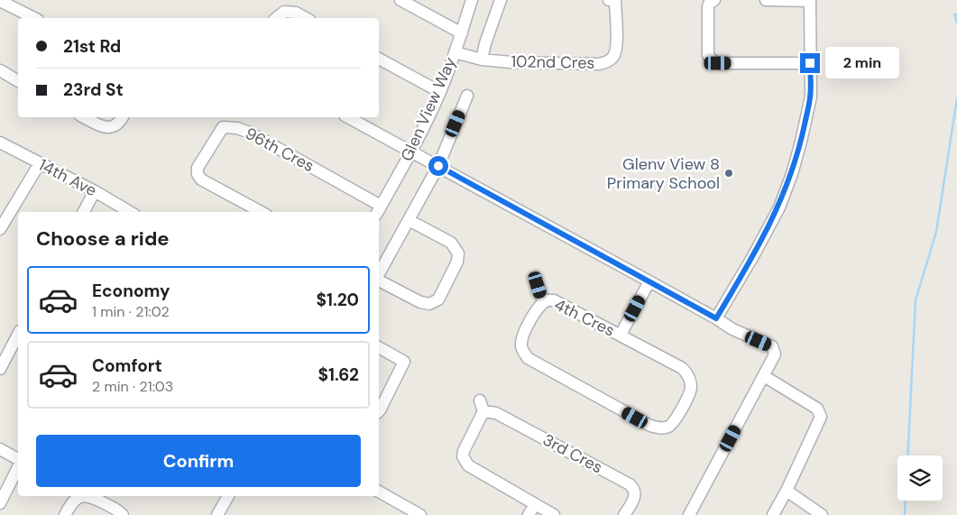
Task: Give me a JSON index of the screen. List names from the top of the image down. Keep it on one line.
{"streets":{"street":["102nd Cres","Glen View Way","96th Cres","14th Ave","4th Cres","3rd Cres"]},"crossings":[["Glen View Way","96th Cres"]],"places":["Glenv View 8 Primary School"],"page":{"banner":["21st Rd","23rd St"],"bubble":"2 min","heading":"Choose a ride","list":[{"name":"Economy","note":"1 min · 21:02","value":"$1.20"},{"name":"Comfort","note":"2 min · 21:03","value":"$1.62"}],"buttons":"Confirm"}}
